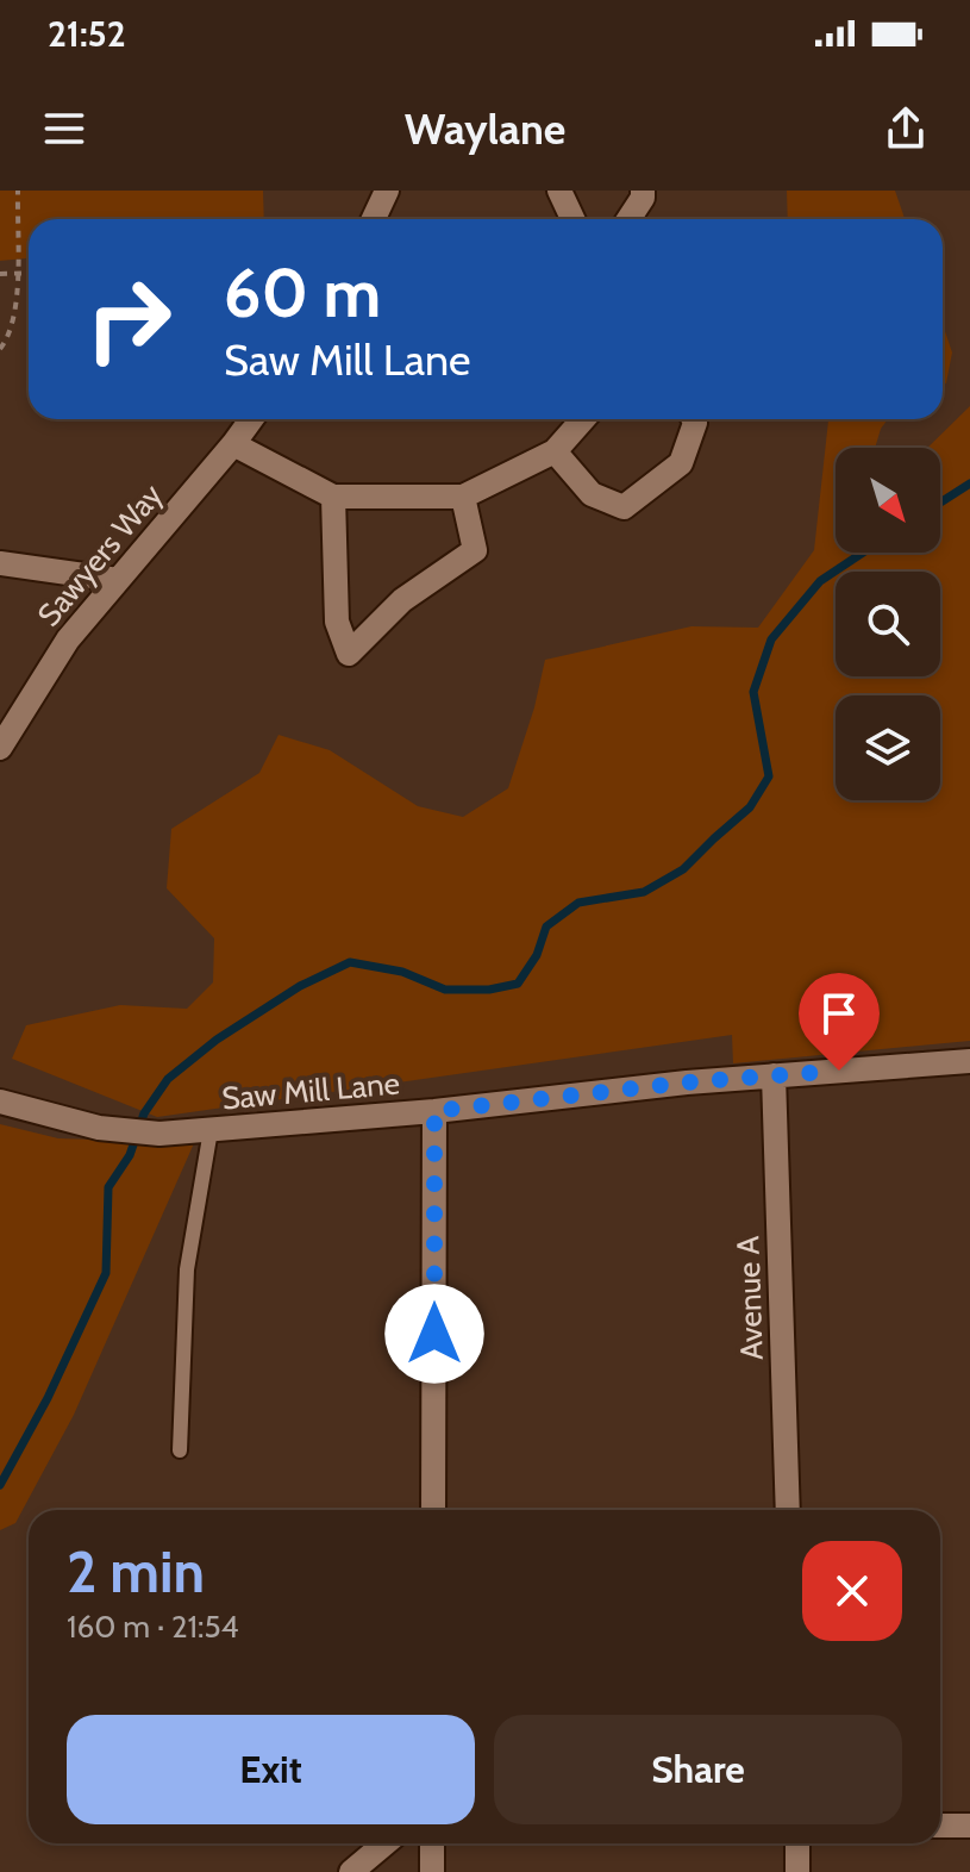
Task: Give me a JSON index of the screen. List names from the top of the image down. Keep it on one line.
{"streets":{"street":["Sawyers Way","Saw Mill Lane","Avenue A"]},"crossings":[["Saw Mill Lane","Avenue A"]],"north":"bottom right","page":{"status":"21:52","header":"Waylane","turn":["60 m","Saw Mill Lane"],"heading":["2 min","160 m · 21:54"],"buttons":["Exit","Share"]}}
